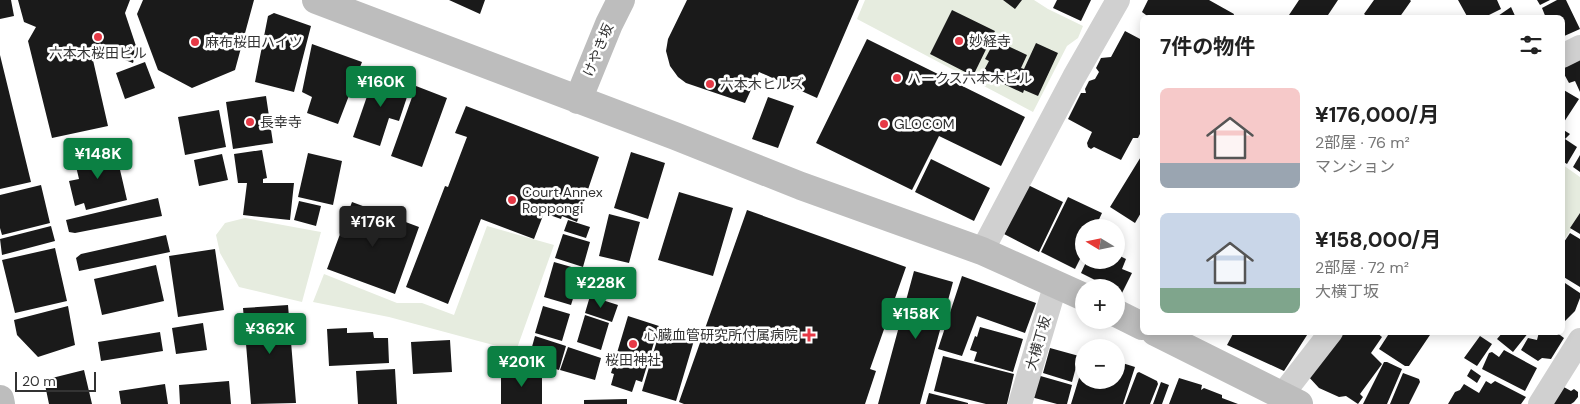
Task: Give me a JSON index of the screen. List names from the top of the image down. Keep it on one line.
{"streets":{"street":["けやき坂","大横丁坂"]},"places":{"other":["六本木桜田ビル","妙経寺","麻布桜田ハイツ","ハークス六本木ビル","六本木ヒルズ","長幸寺","GLOCOM","Court Annex Roppongi","桜田神社"],"health":["心臓血管研究所付属病院"]},"scale_bar":"20 m","north":"left","page":{"heading":"7件の物件","price":["¥160K","¥148K","¥176K","¥228K","¥158K","¥362K","¥201K"],"list":[{"name":"¥176,000/月","note":"2部屋 · 76 m² · マンション"},{"name":"¥158,000/月","note":"2部屋 · 72 m² · 大横丁坂"}],"map_buttons":["+","−"],"scale":"20 m"}}
